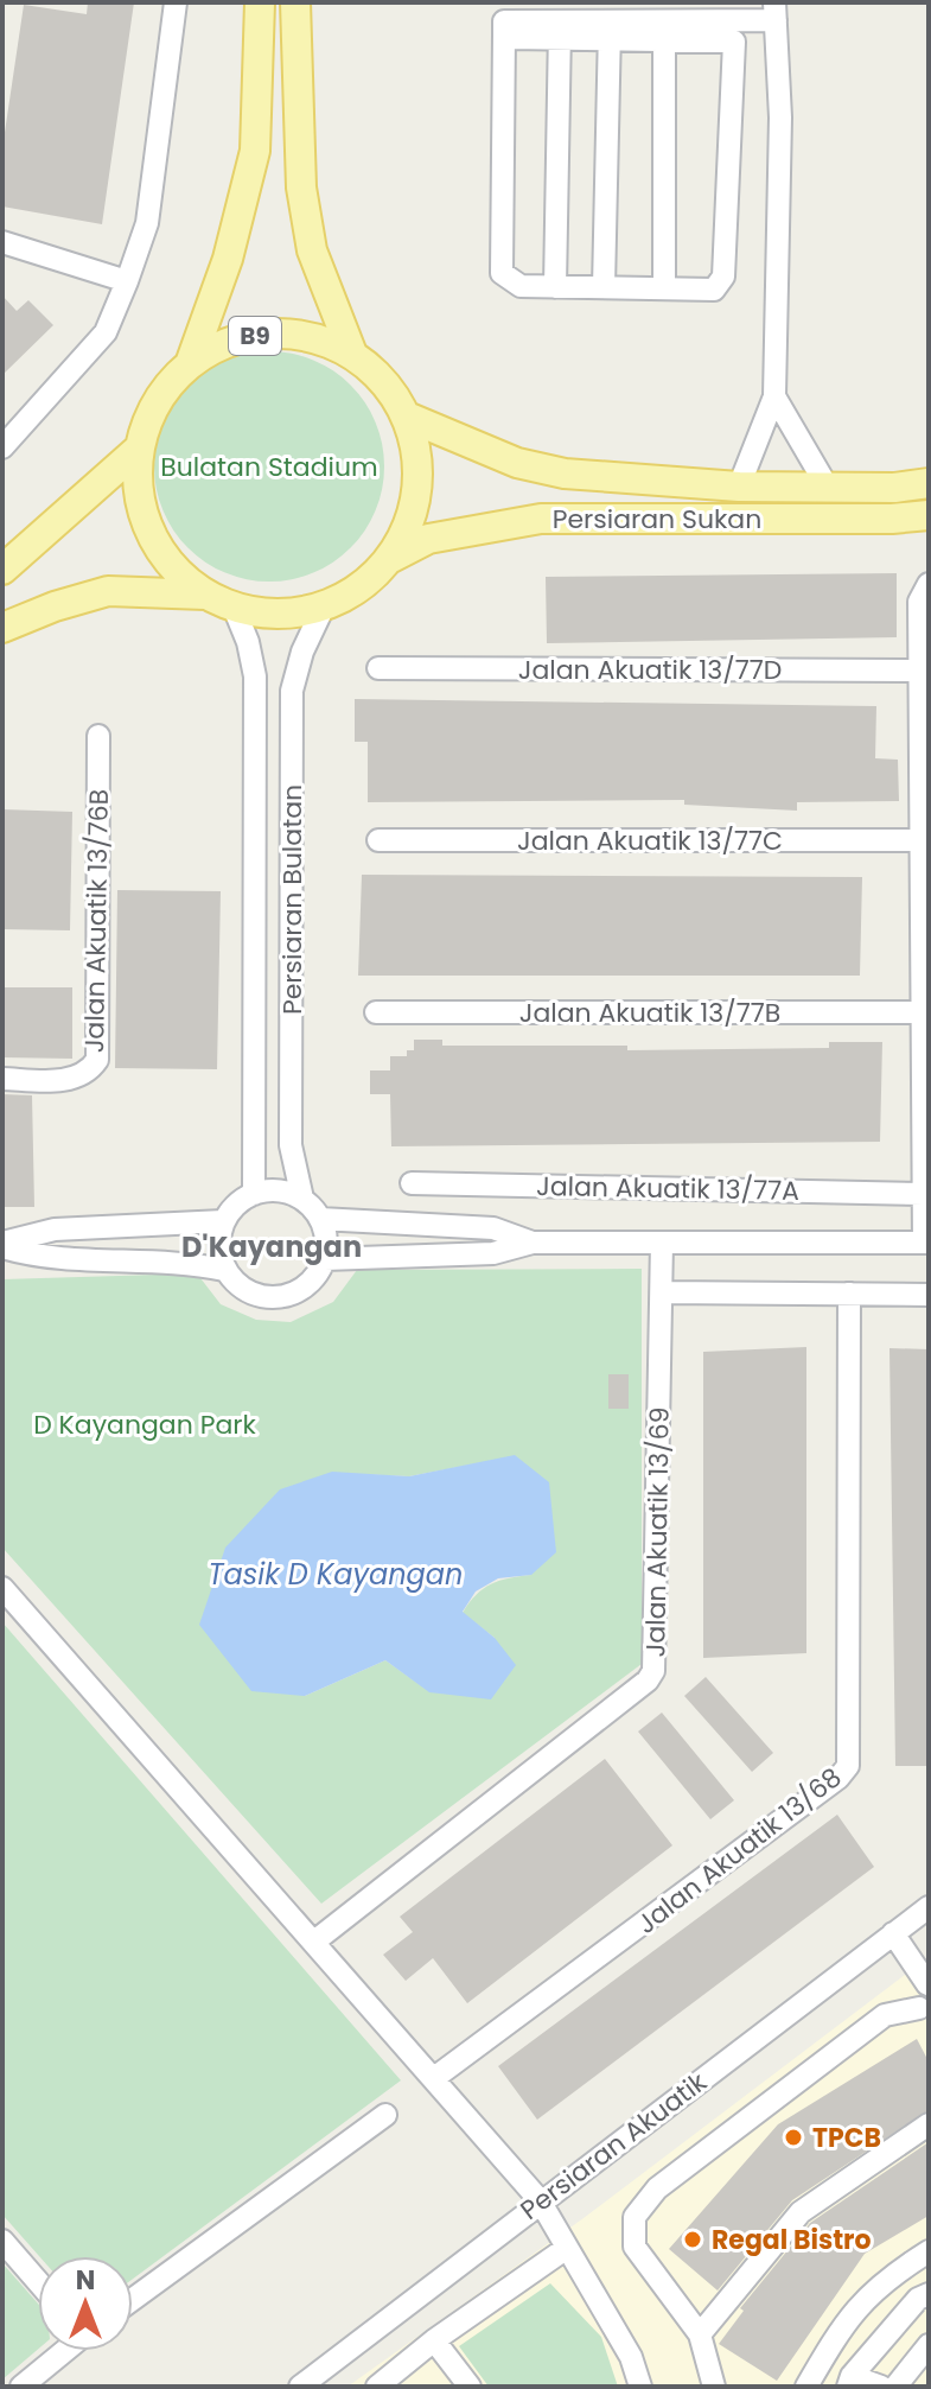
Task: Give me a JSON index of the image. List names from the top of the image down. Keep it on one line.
{"streets":{"main road":["B9","Persiaran Sukan"],"street":["Jalan Akuatik 13/77D","Jalan Akuatik 13/77C","Persiaran Bulatan","Jalan Akuatik 13/76B","Jalan Akuatik 13/77B","Jalan Akuatik 13/77A","Jalan Akuatik 13/69","Jalan Akuatik 13/68","Persiaran Akuatik"]},"crossings":[["B9","Persiaran Sukan"],["B9","Persiaran Bulatan"],["Persiaran Sukan","Persiaran Bulatan"]],"districts":["D'Kayangan"],"water":["Tasik D Kayangan"],"parks":["Bulatan Stadium","D Kayangan Park"],"places":["TPCB","Regal Bistro"],"north":"top"}
